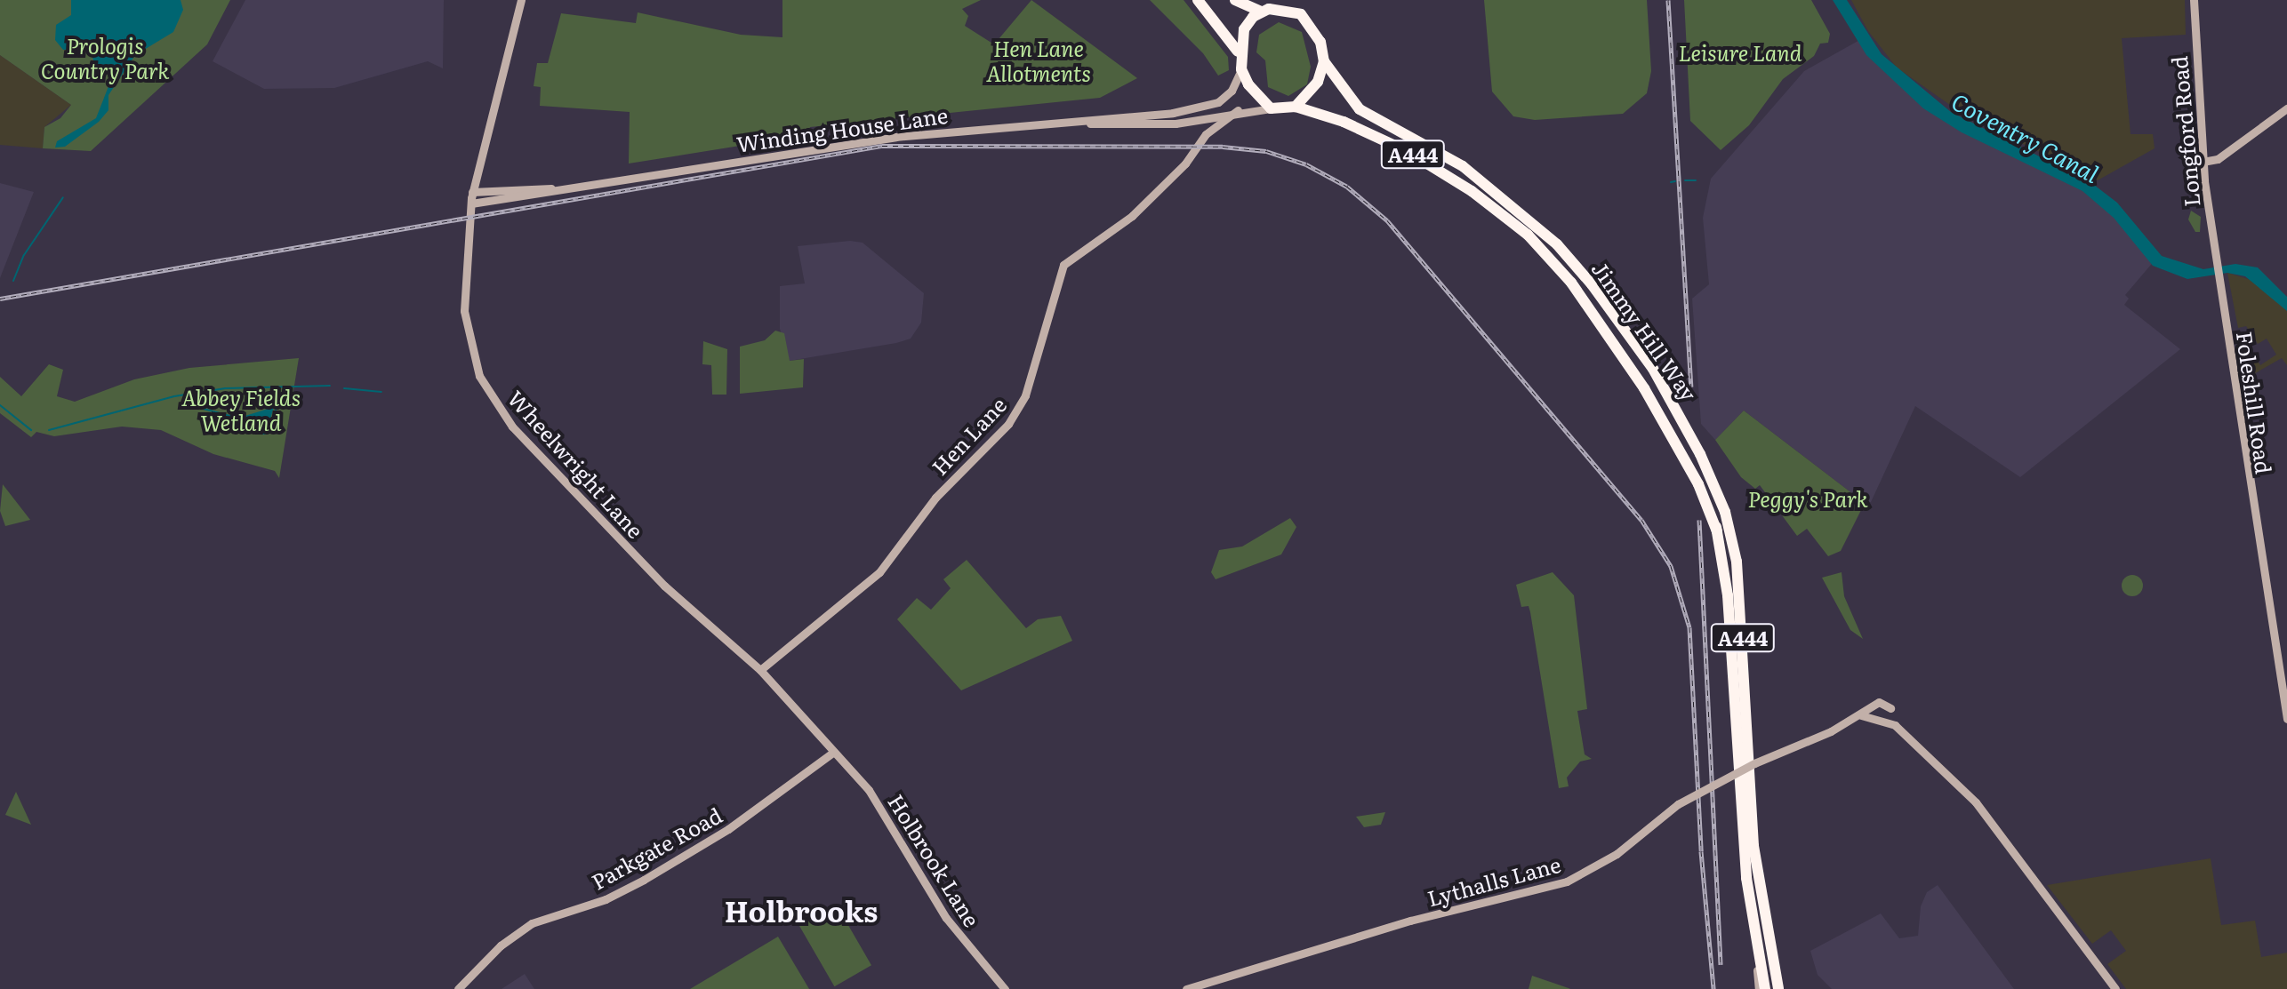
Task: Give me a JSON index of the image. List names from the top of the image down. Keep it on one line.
{"streets":{"highway":["A444","Jimmy Hill Way"],"street":["Winding House Lane","Longford Road","Foleshill Road","Hen Lane","Wheelwright Lane","Parkgate Road","Holbrook Lane","Lythalls Lane"]},"crossings":[["Winding House Lane","Jimmy Hill Way"],["Winding House Lane","Hen Lane"],["Winding House Lane","Wheelwright Lane"],["Longford Road","Foleshill Road"],["A444","Jimmy Hill Way"],["Hen Lane","Wheelwright Lane"],["Wheelwright Lane","Parkgate Road"],["Wheelwright Lane","Holbrook Lane"],["Parkgate Road","Holbrook Lane"]],"districts":["Holbrooks"],"water":["Coventry Canal"],"parks":["Prologis Country Park","Hen Lane Allotments","Leisure Land","Abbey Fields Wetland","Peggy's Park"]}
